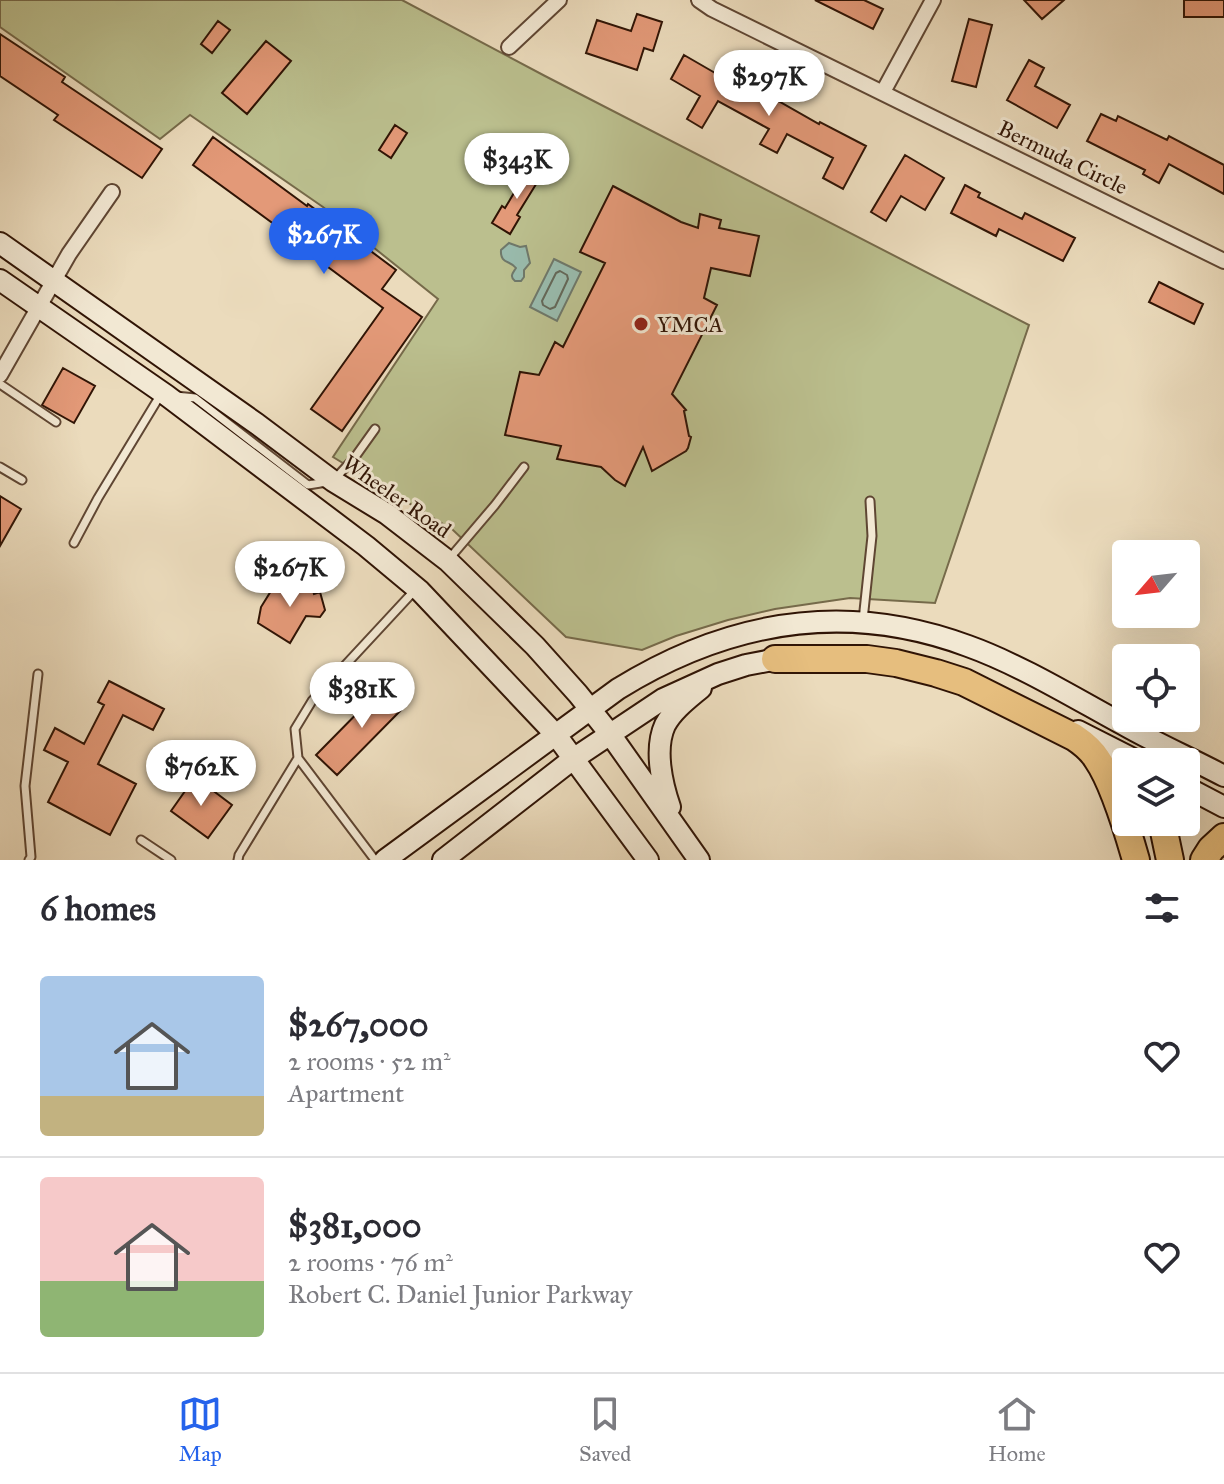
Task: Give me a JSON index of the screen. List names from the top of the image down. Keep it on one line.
{"streets":{"main road":["Wheeler Road"],"street":["Bermuda Circle"]},"places":["YMCA"],"north":"bottom left","page":{"price":["$297K","$343K","$267K","$267K","$381K","$762K"],"heading":"6 homes","list":[{"name":"$267,000","note":"2 rooms · 52 m² · Apartment"},{"name":"$381,000","note":"2 rooms · 76 m² · Robert C. Daniel Junior Parkway"}],"tabs":["Map","Saved","Home"]}}
